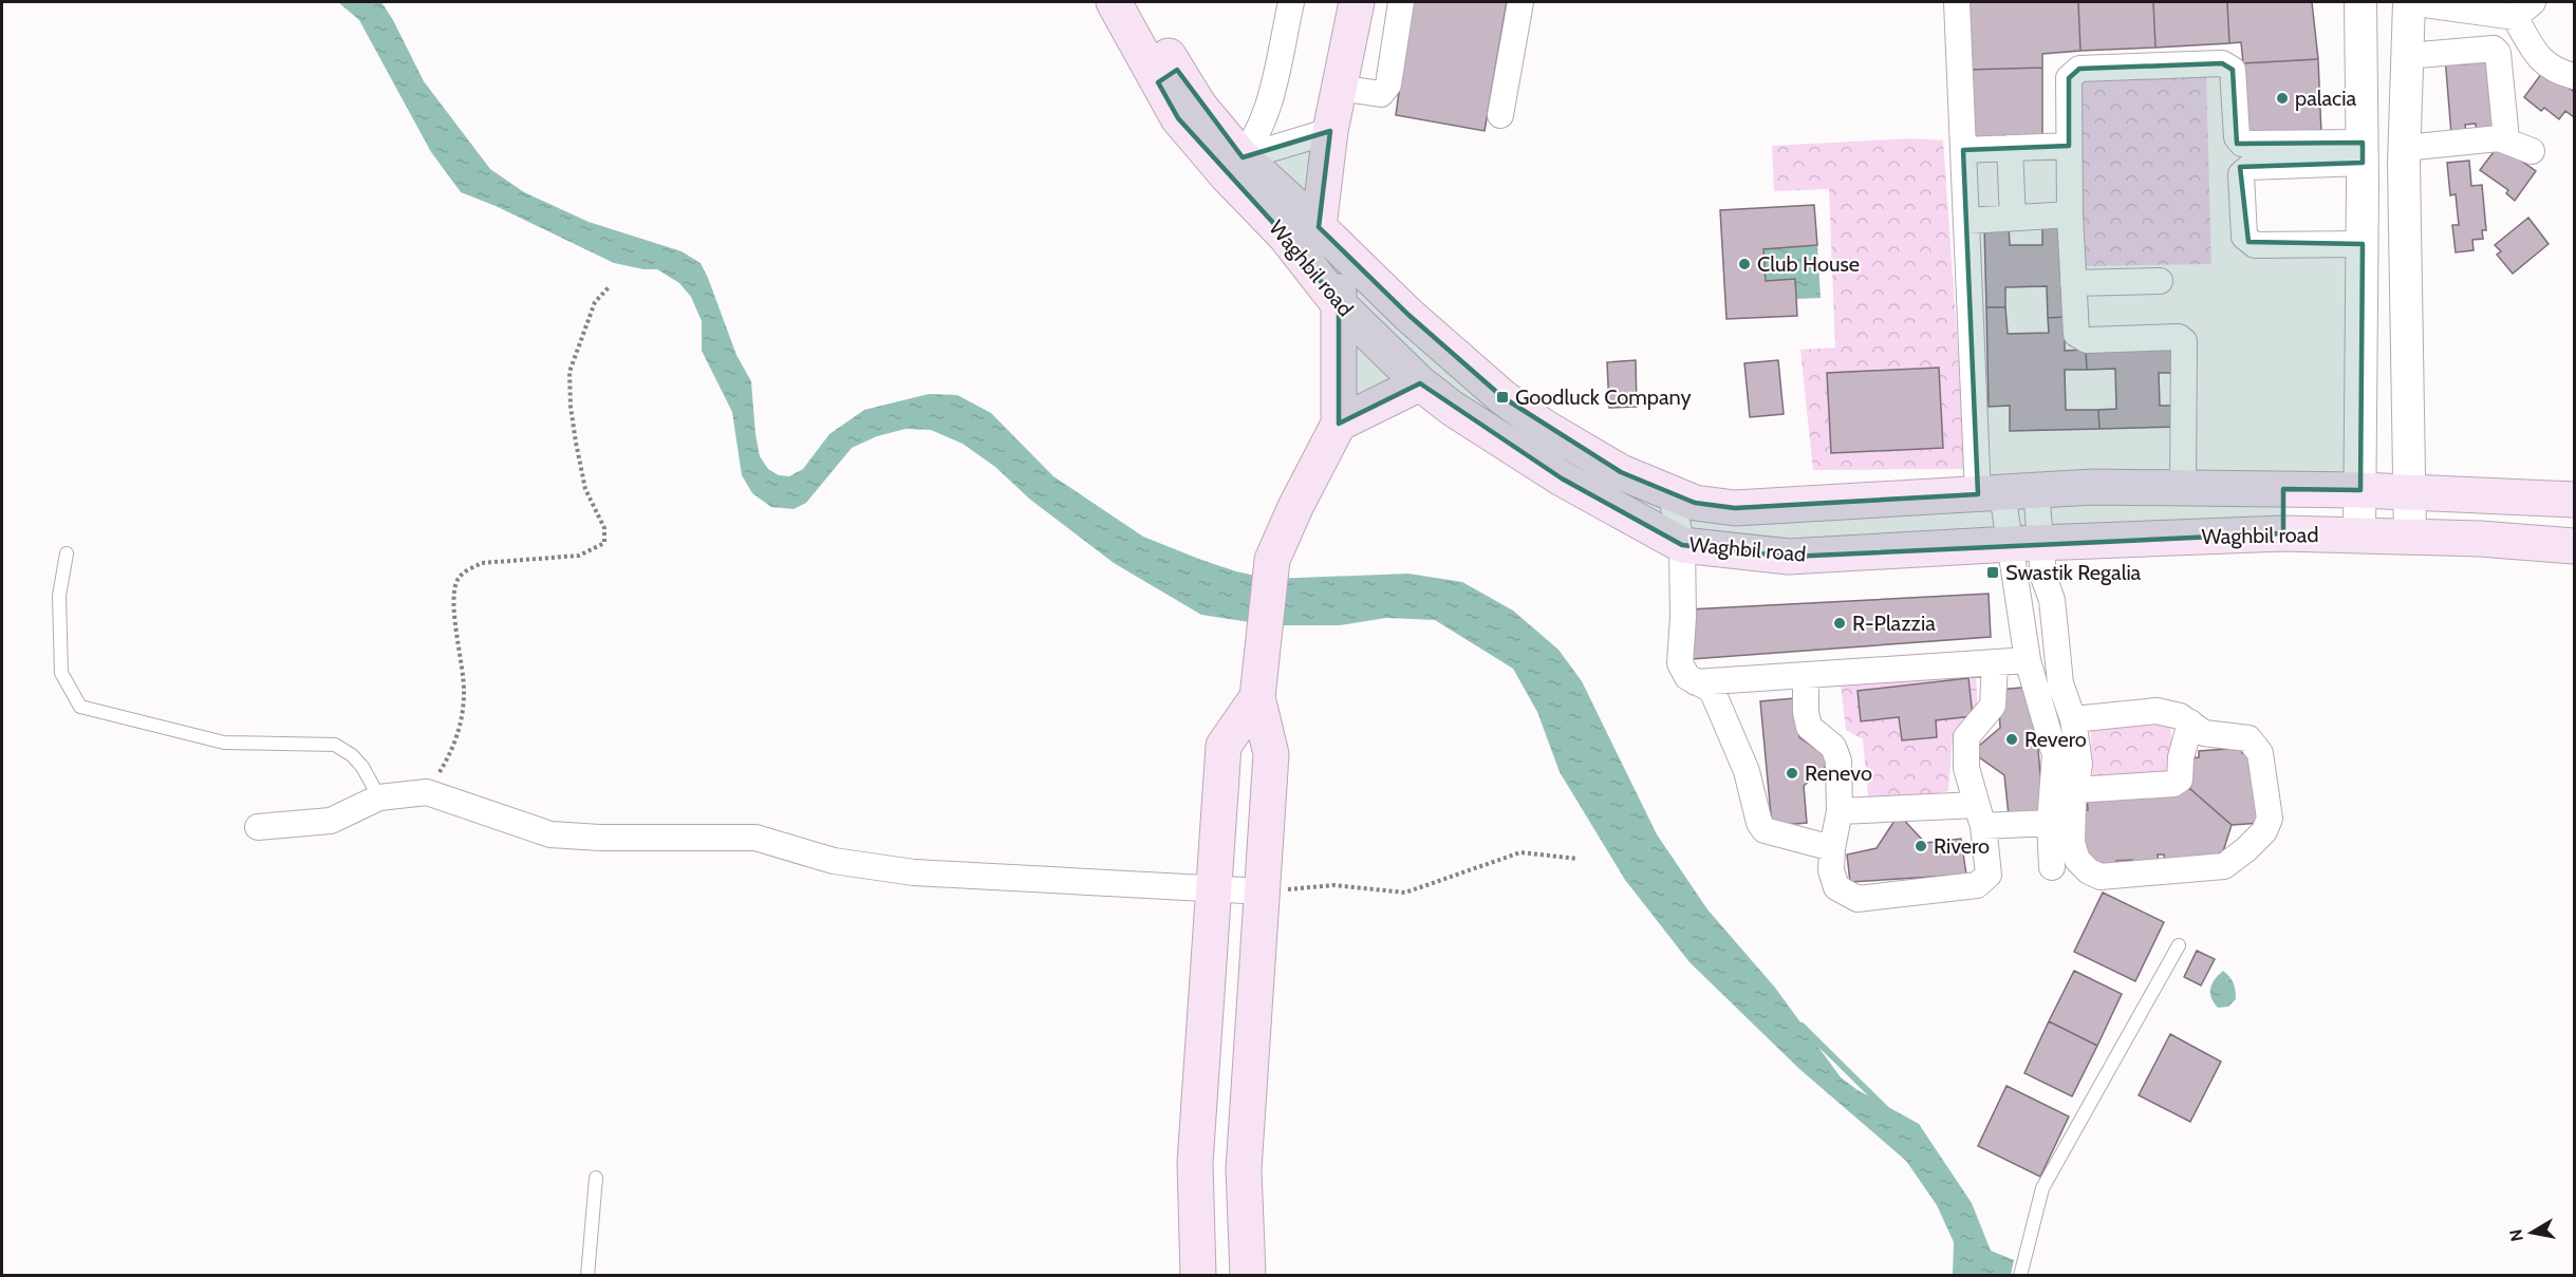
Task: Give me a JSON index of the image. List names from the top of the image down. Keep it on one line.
{"streets":{"main road":["Waghbil road"]},"places":{"other":["palacia","Club House","R-Plazzia","Revero","Renevo","Rivero"],"transit":["Goodluck Company","Swastik Regalia"]},"north":"left"}
